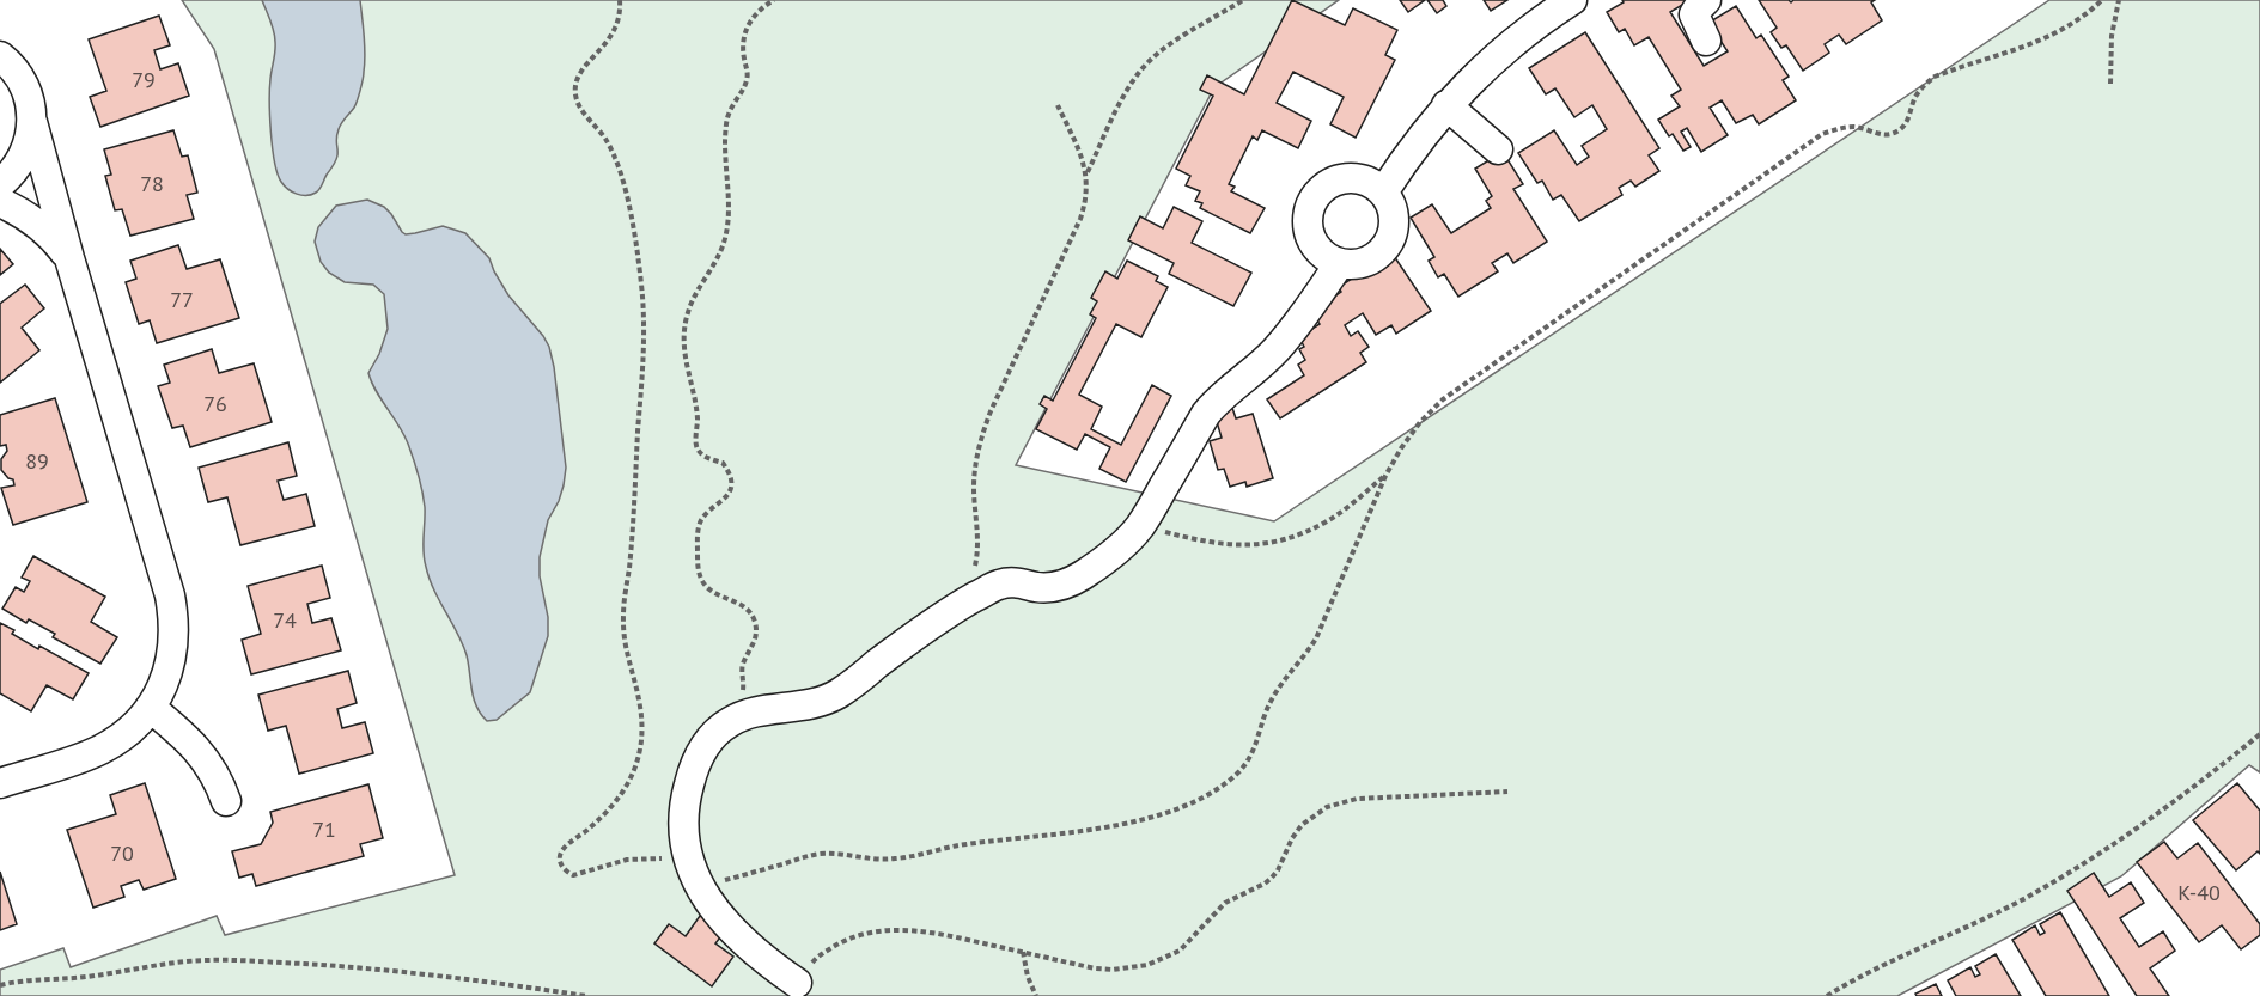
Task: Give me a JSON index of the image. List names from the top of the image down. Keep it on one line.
{"house_numbers":["79","78","77","76","89","74","71","70","K-40"]}
